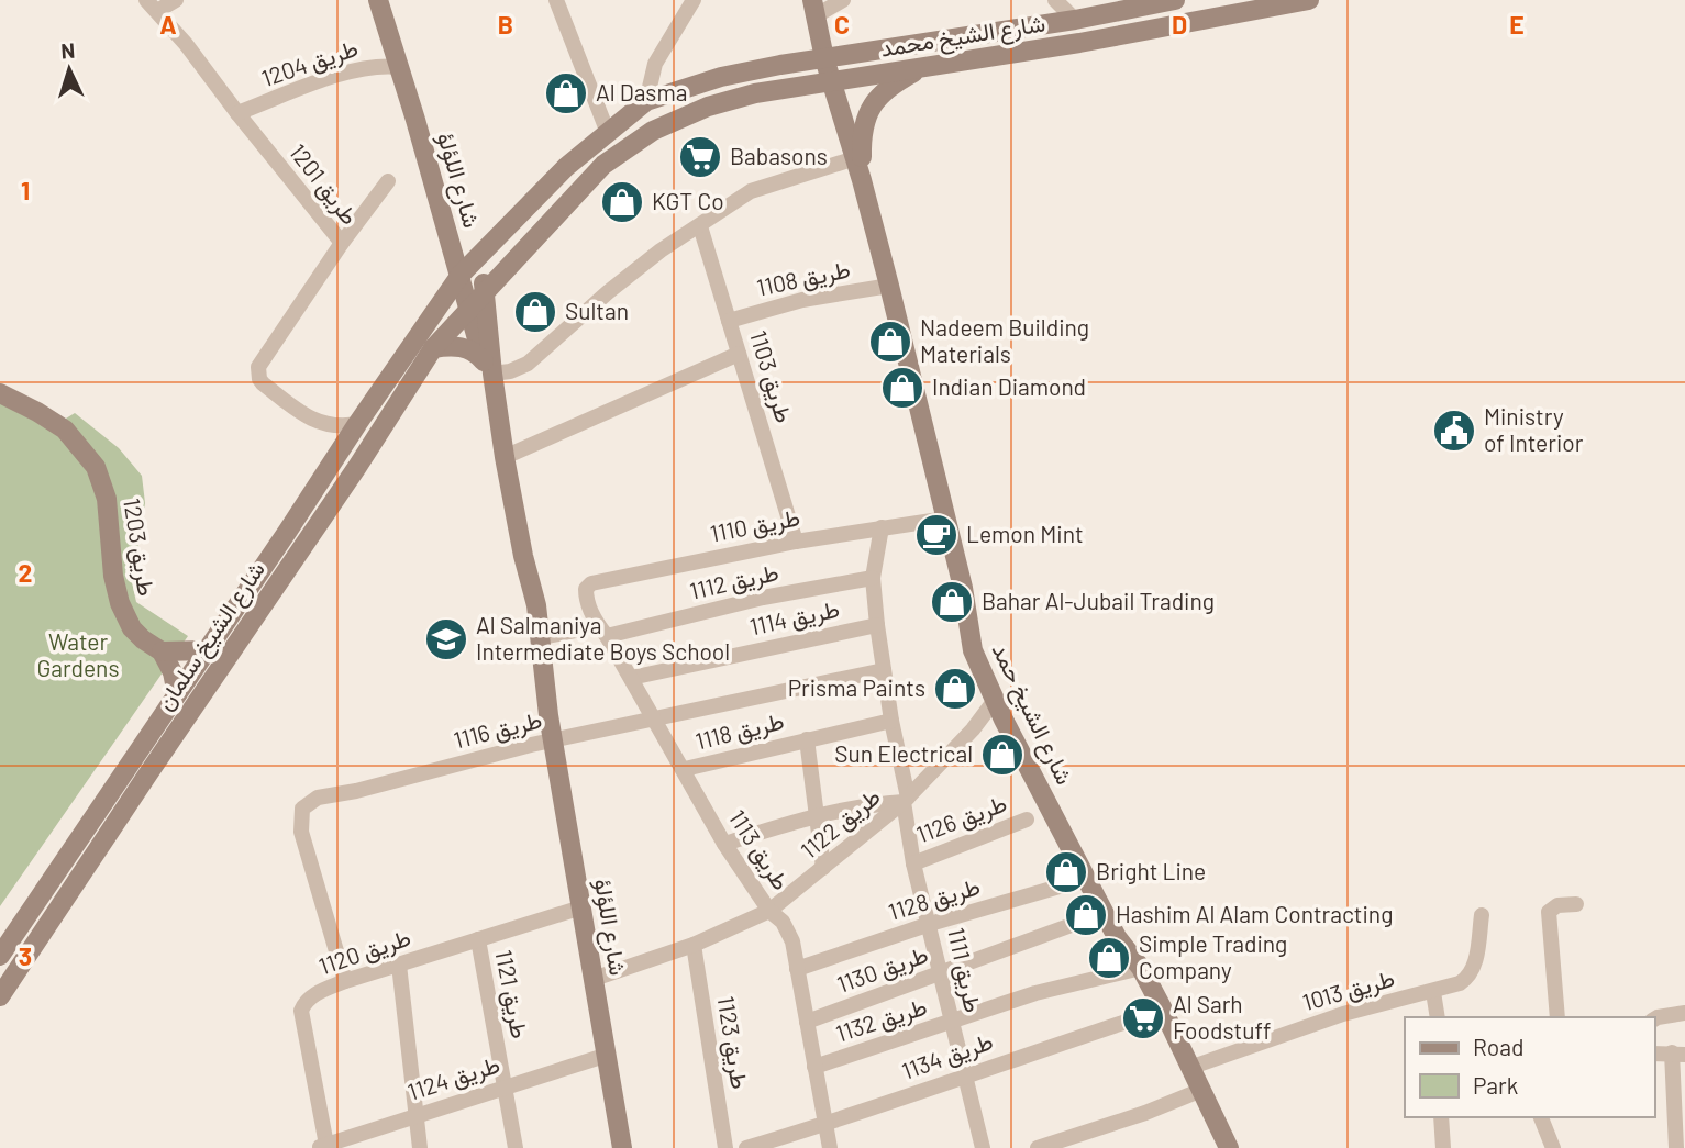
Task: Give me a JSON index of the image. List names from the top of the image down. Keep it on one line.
{"streets":{"main road":["شارع الشيخ محمد","شارع اللؤلؤ","طريق 1203","شارع الشيخ سلمان","شارع الشيخ حمد"],"street":["طريق 1204","طريق 1201","طريق 1108","طريق 1103","طريق 1110","طريق 1112","طريق 1114","طريق 1116","طريق 1118","طريق 1126","طريق 1122","طريق 1113","طريق 1128","طريق 1120","طريق 1130","طريق 1111","طريق 1013","طريق 1121","طريق 1132","طريق 1123","طريق 1134","طريق 1124"]},"crossings":[["شارع الشيخ محمد","شارع اللؤلؤ"],["شارع الشيخ محمد","شارع الشيخ سلمان"],["شارع الشيخ محمد","شارع الشيخ حمد"],["طريق 1204","شارع اللؤلؤ"],["طريق 1204","طريق 1201"],["شارع اللؤلؤ","طريق 1112"],["شارع اللؤلؤ","شارع الشيخ سلمان"],["شارع اللؤلؤ","طريق 1116"],["شارع اللؤلؤ","طريق 1122"],["شارع اللؤلؤ","طريق 1120"],["شارع اللؤلؤ","طريق 1124"],["طريق 1201","شارع الشيخ سلمان"],["طريق 1108","طريق 1103"],["طريق 1108","شارع الشيخ حمد"],["طريق 1103","طريق 1110"],["طريق 1110","شارع الشيخ حمد"],["طريق 1110","طريق 1113"],["طريق 1110","طريق 1111"],["طريق 1112","طريق 1113"],["طريق 1112","طريق 1111"],["طريق 1114","طريق 1113"],["طريق 1114","طريق 1111"],["شارع الشيخ حمد","طريق 1122"],["شارع الشيخ حمد","طريق 1128"],["شارع الشيخ حمد","طريق 1130"],["شارع الشيخ حمد","طريق 1013"],["شارع الشيخ حمد","طريق 1132"],["شارع الشيخ حمد","طريق 1134"],["طريق 1116","طريق 1113"],["طريق 1116","طريق 1120"],["طريق 1116","طريق 1111"],["طريق 1118","طريق 1122"],["طريق 1118","طريق 1113"],["طريق 1118","طريق 1111"],["طريق 1126","طريق 1111"],["طريق 1122","طريق 1113"],["طريق 1122","طريق 1111"],["طريق 1122","طريق 1123"],["طريق 1113","طريق 1128"],["طريق 1113","طريق 1130"],["طريق 1113","طريق 1132"],["طريق 1113","طريق 1134"],["طريق 1128","طريق 1111"],["طريق 1120","طريق 1121"],["طريق 1120","طريق 1124"],["طريق 1130","طريق 1111"],["طريق 1111","طريق 1132"],["طريق 1111","طريق 1134"],["طريق 1121","طريق 1124"]],"parks":["Water Gardens"],"places":{"shop":["Al Dasma","KGT Co","Sultan","Nadeem Building Materials","Indian Diamond","Bahar Al-Jubail Trading","Prisma Paints","Sun Electrical","Bright Line","Hashim Al Alam Contracting","Simple Trading Company"],"supermarket":["Babasons","Al Sarh Foodstuff"],"public building":["Ministry of Interior"],"cafe":["Lemon Mint"],"school or university":["Al Salmaniya Intermediate Boys School"]},"legend":["Road","Park"],"north":"top","grid":{"columns":["A","B","C","D","E"],"rows":["1","2","3"]}}
